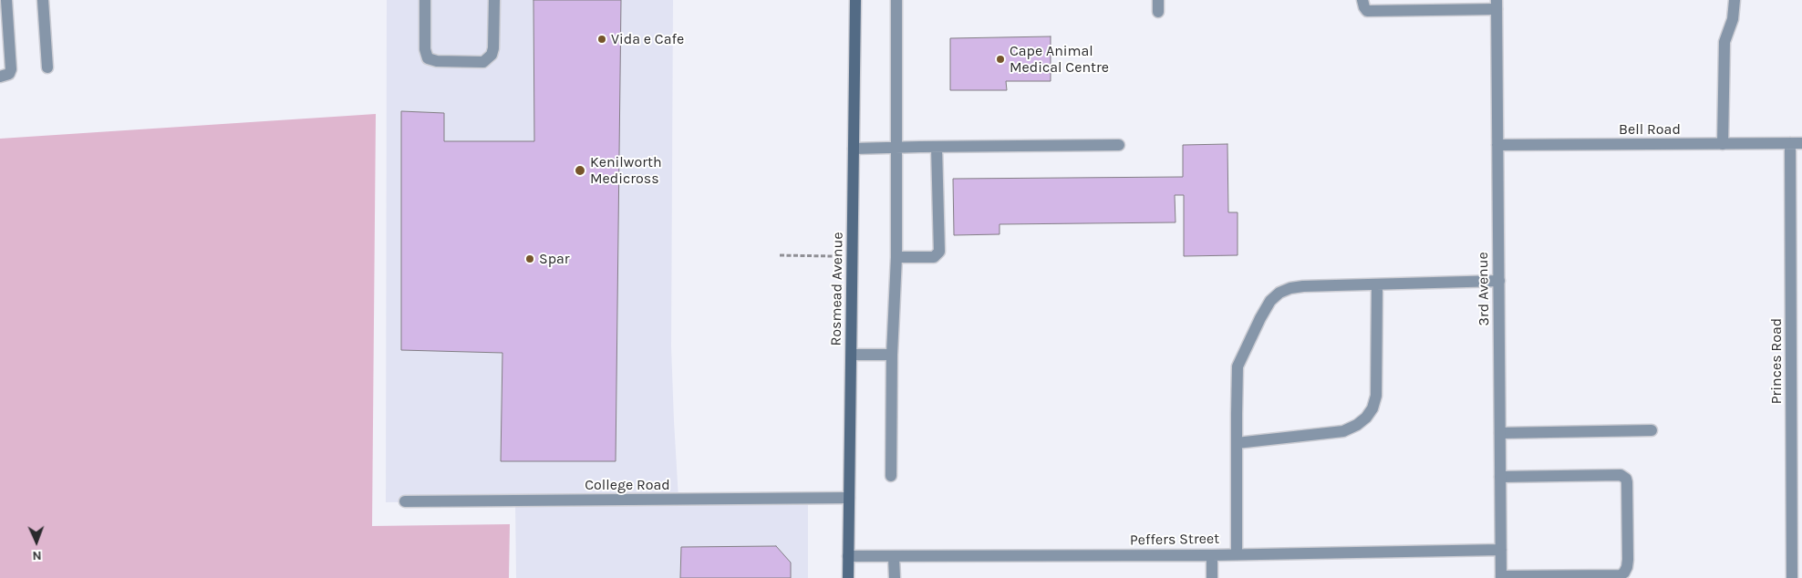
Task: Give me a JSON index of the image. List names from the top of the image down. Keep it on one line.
{"streets":{"main road":["Rosmead Avenue"],"street":["Bell Road","3rd Avenue","Princes Road","College Road","Peffers Street"]},"crossings":[["Bell Road","3rd Avenue"],["Bell Road","Princes Road"],["Rosmead Avenue","College Road"],["Rosmead Avenue","Peffers Street"],["3rd Avenue","Peffers Street"]],"places":["Vida e Cafe","Cape Animal Medical Centre","Kenilworth Medicross","Spar"],"north":"bottom"}
